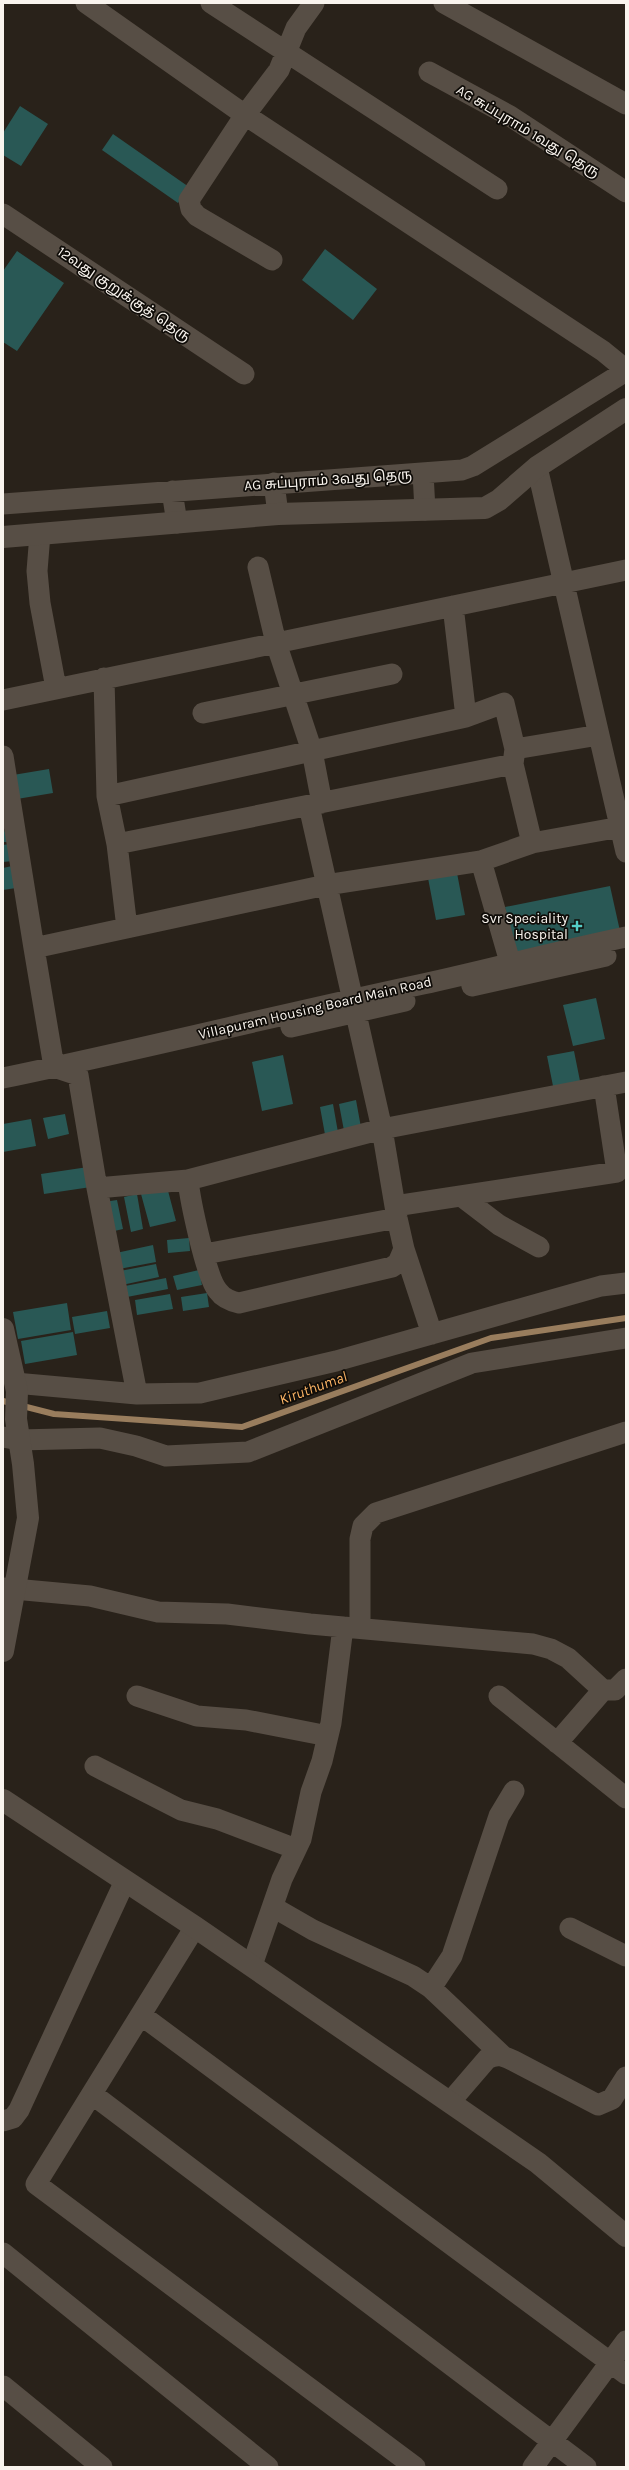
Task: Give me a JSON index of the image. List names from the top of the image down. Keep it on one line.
{"streets":{"street":["AG சுப்புராம் 1வது தெரு","12வது குறுக்குத் தெரு","AG சுப்புராம் 3வது தெரு","Villapuram Housing Board Main Road"]},"water":["Kiruthumal"],"places":{"health":["Svr Speciality Hospital"]}}
